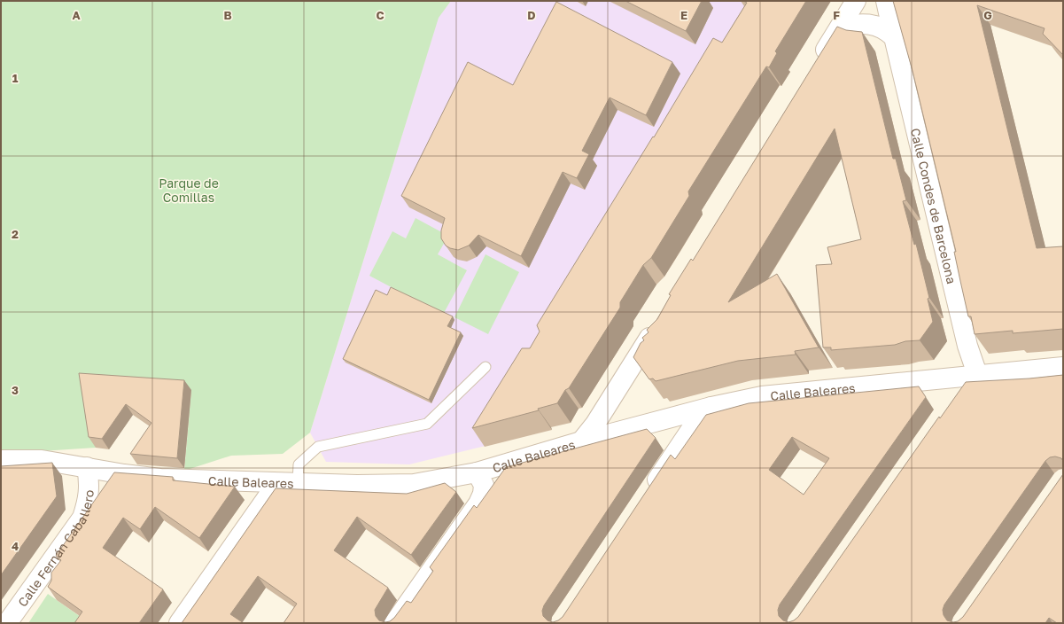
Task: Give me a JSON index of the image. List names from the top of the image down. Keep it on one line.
{"streets":{"street":["Calle Condes de Barcelona","Calle Baleares","Calle Fernán Caballero"]},"crossings":[["Calle Condes de Barcelona","Calle Baleares"],["Calle Baleares","Calle Fernán Caballero"]],"parks":["Parque de Comillas"],"grid":{"columns":["A","B","C","D","E","F","G"],"rows":["1","2","3","4"]}}
